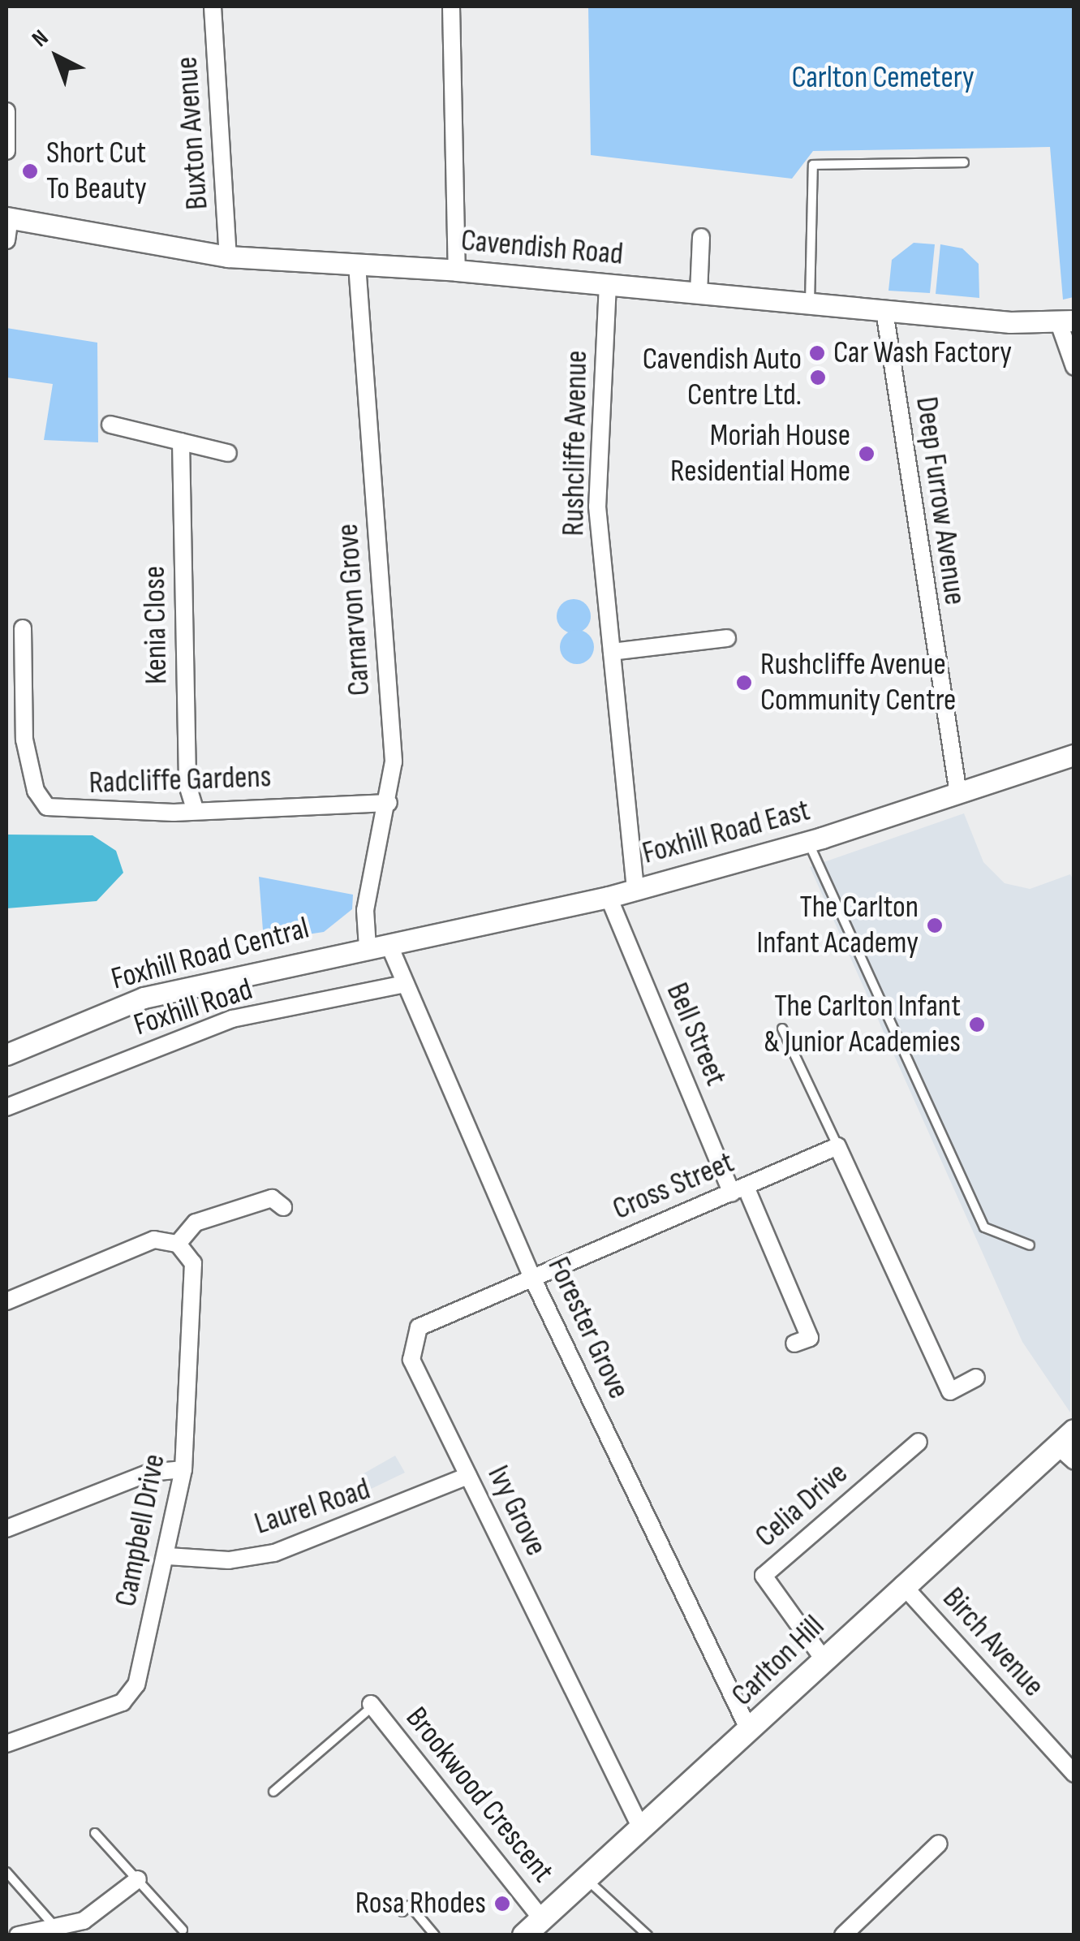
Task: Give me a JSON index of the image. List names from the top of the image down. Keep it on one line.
{"streets":{"main road":["Carlton Hill"],"street":["Buxton Avenue","Cavendish Road","Rushcliffe Avenue","Deep Furrow Avenue","Carnarvon Grove","Kenia Close","Radcliffe Gardens","Foxhill Road East","Foxhill Road Central","Foxhill Road","Bell Street","Cross Street","Forester Grove","Celia Drive","Laurel Road","Ivy Grove","Campbell Drive","Birch Avenue","Brookwood Crescent"]},"crossings":[["Buxton Avenue","Cavendish Road"],["Cavendish Road","Rushcliffe Avenue"],["Cavendish Road","Deep Furrow Avenue"],["Cavendish Road","Carnarvon Grove"],["Rushcliffe Avenue","Foxhill Road East"],["Deep Furrow Avenue","Foxhill Road East"],["Carnarvon Grove","Radcliffe Gardens"],["Carnarvon Grove","Foxhill Road Central"],["Kenia Close","Radcliffe Gardens"],["Foxhill Road East","Foxhill Road Central"],["Foxhill Road East","Bell Street"],["Foxhill Road East","Forester Grove"],["Foxhill Road Central","Forester Grove"],["Foxhill Road","Forester Grove"],["Bell Street","Cross Street"],["Cross Street","Forester Grove"],["Cross Street","Ivy Grove"],["Forester Grove","Ivy Grove"],["Forester Grove","Carlton Hill"],["Celia Drive","Carlton Hill"],["Laurel Road","Ivy Grove"],["Laurel Road","Campbell Drive"],["Ivy Grove","Carlton Hill"],["Birch Avenue","Carlton Hill"],["Carlton Hill","Brookwood Crescent"]],"parks":["Carlton Cemetery"],"places":["Short Cut To Beauty","Car Wash Factory","Cavendish Auto Centre Ltd.","Moriah House Residential Home","Rushcliffe Avenue Community Centre","The Carlton Infant Academy","The Carlton Infant & Junior Academies","Rosa Rhodes"],"north":"top left"}
